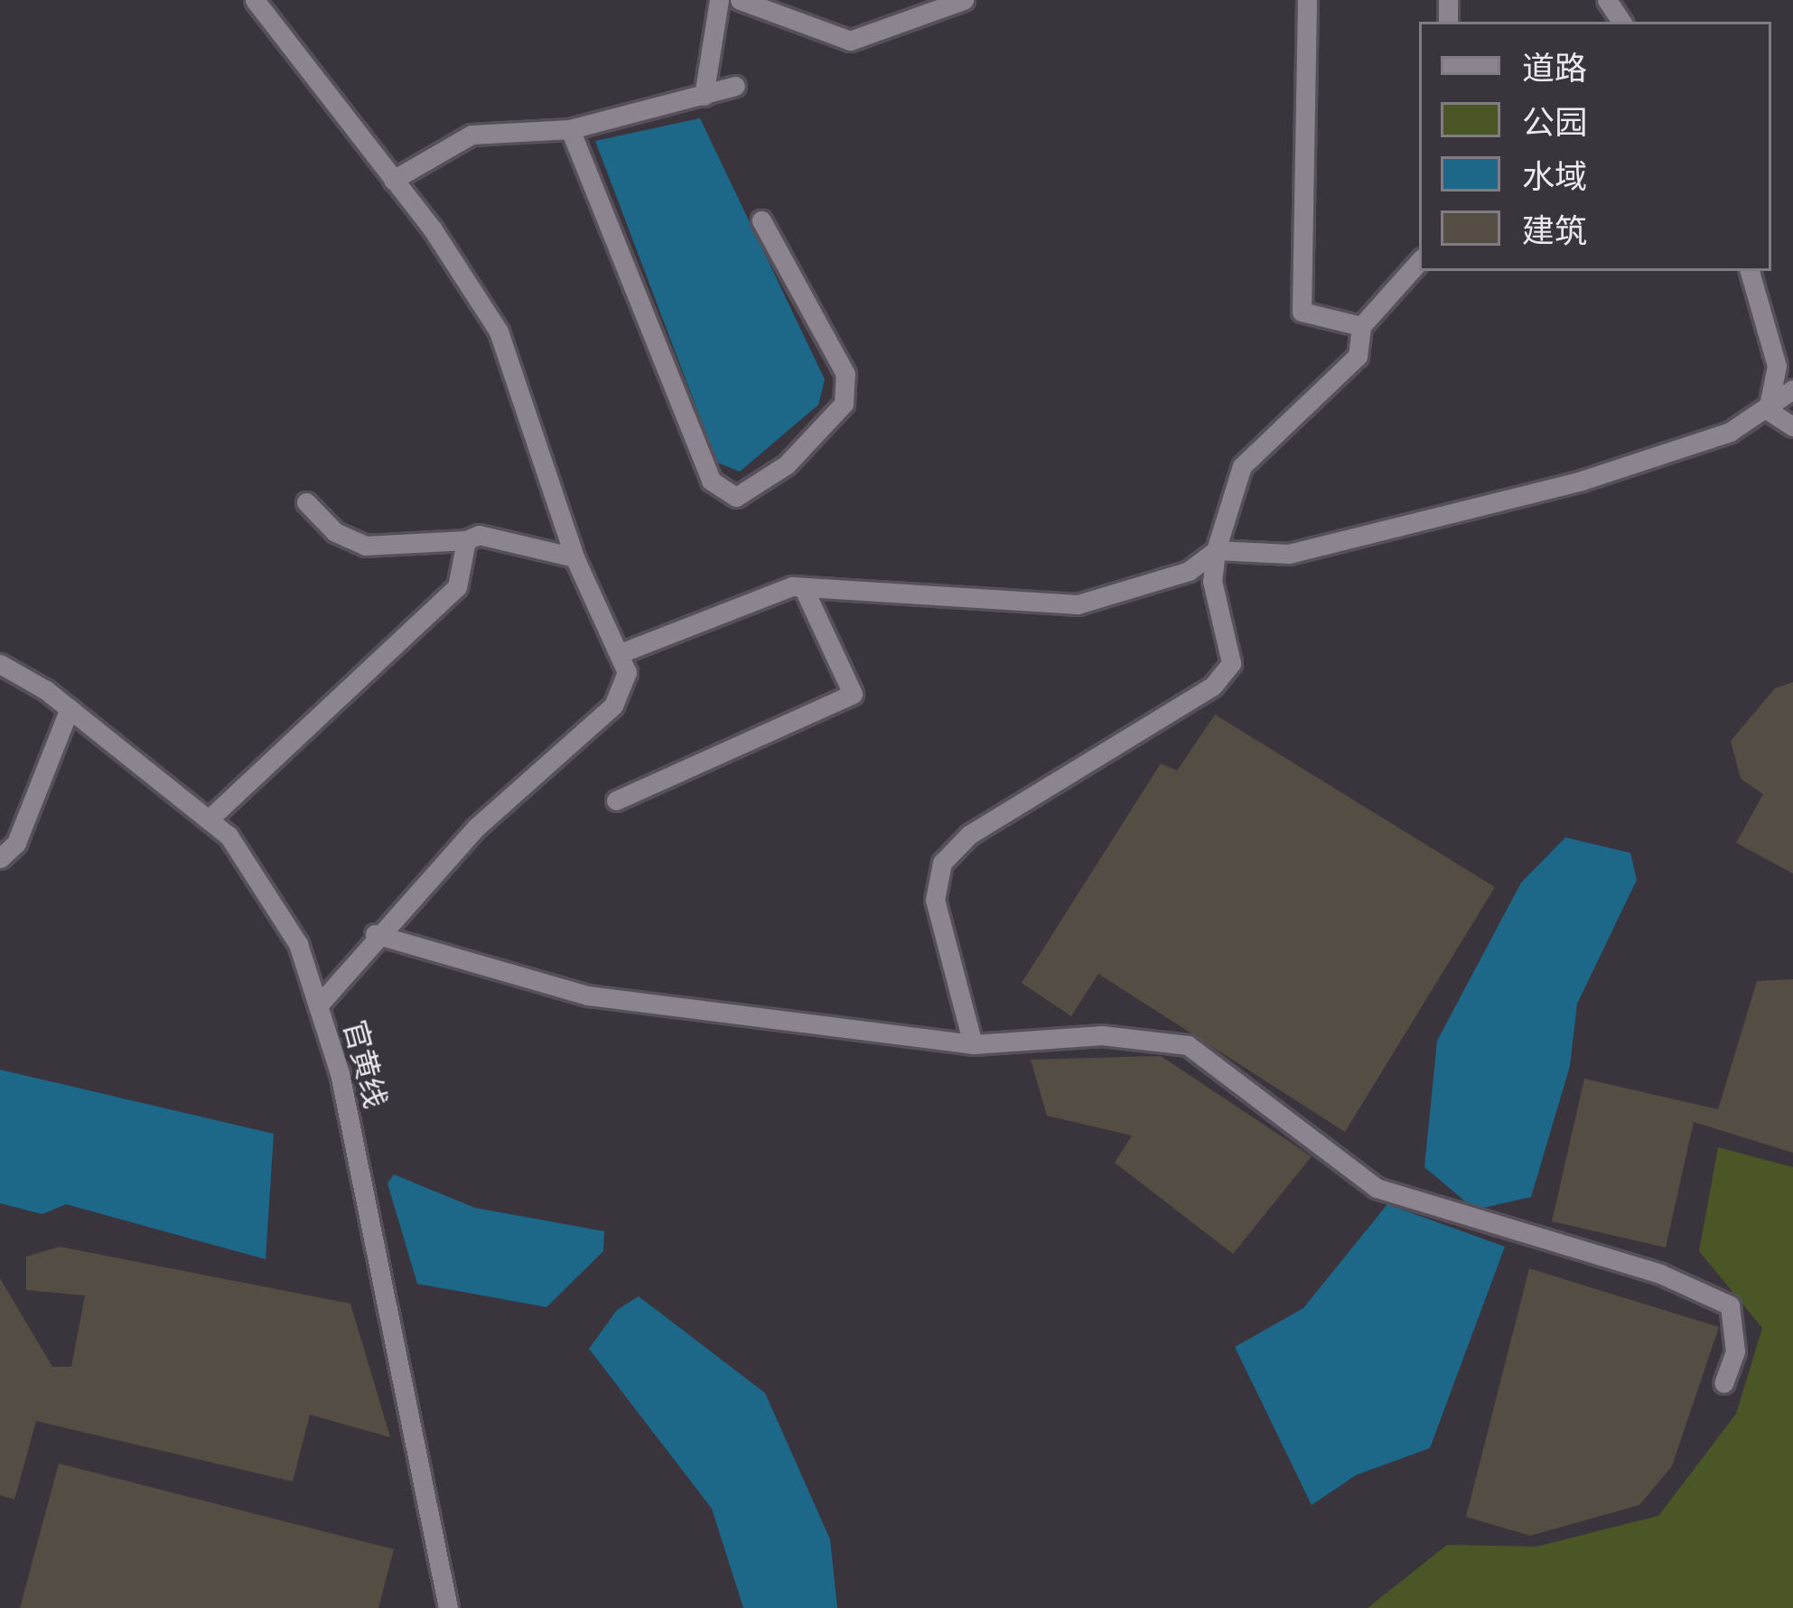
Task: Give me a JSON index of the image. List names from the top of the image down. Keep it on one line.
{"streets":{"street":["官黄线"]},"legend":["道路","公园","水域","建筑"]}
